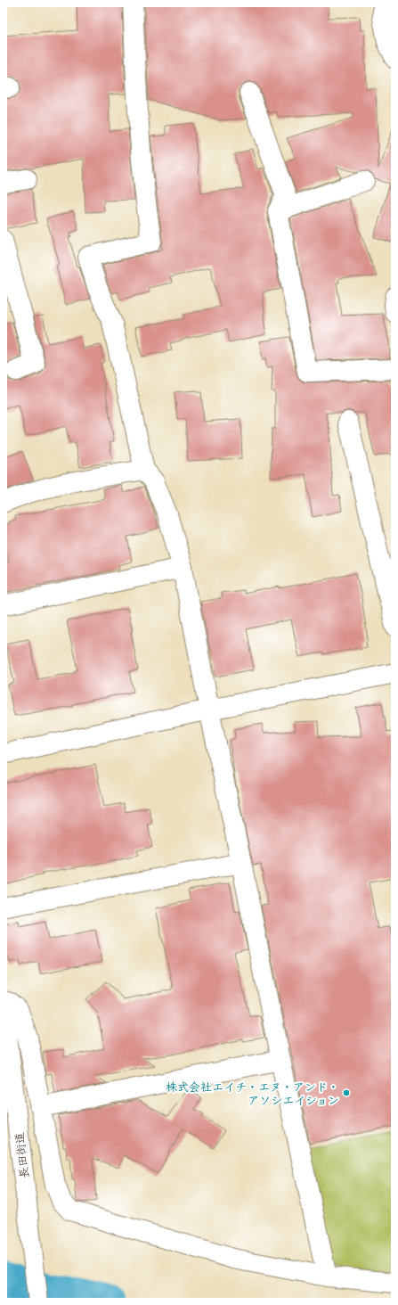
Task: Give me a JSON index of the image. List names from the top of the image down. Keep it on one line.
{"streets":{"street":["長田街道"]},"places":["株式会社エイチ・エヌ・アンド・ アソシエイション"]}
